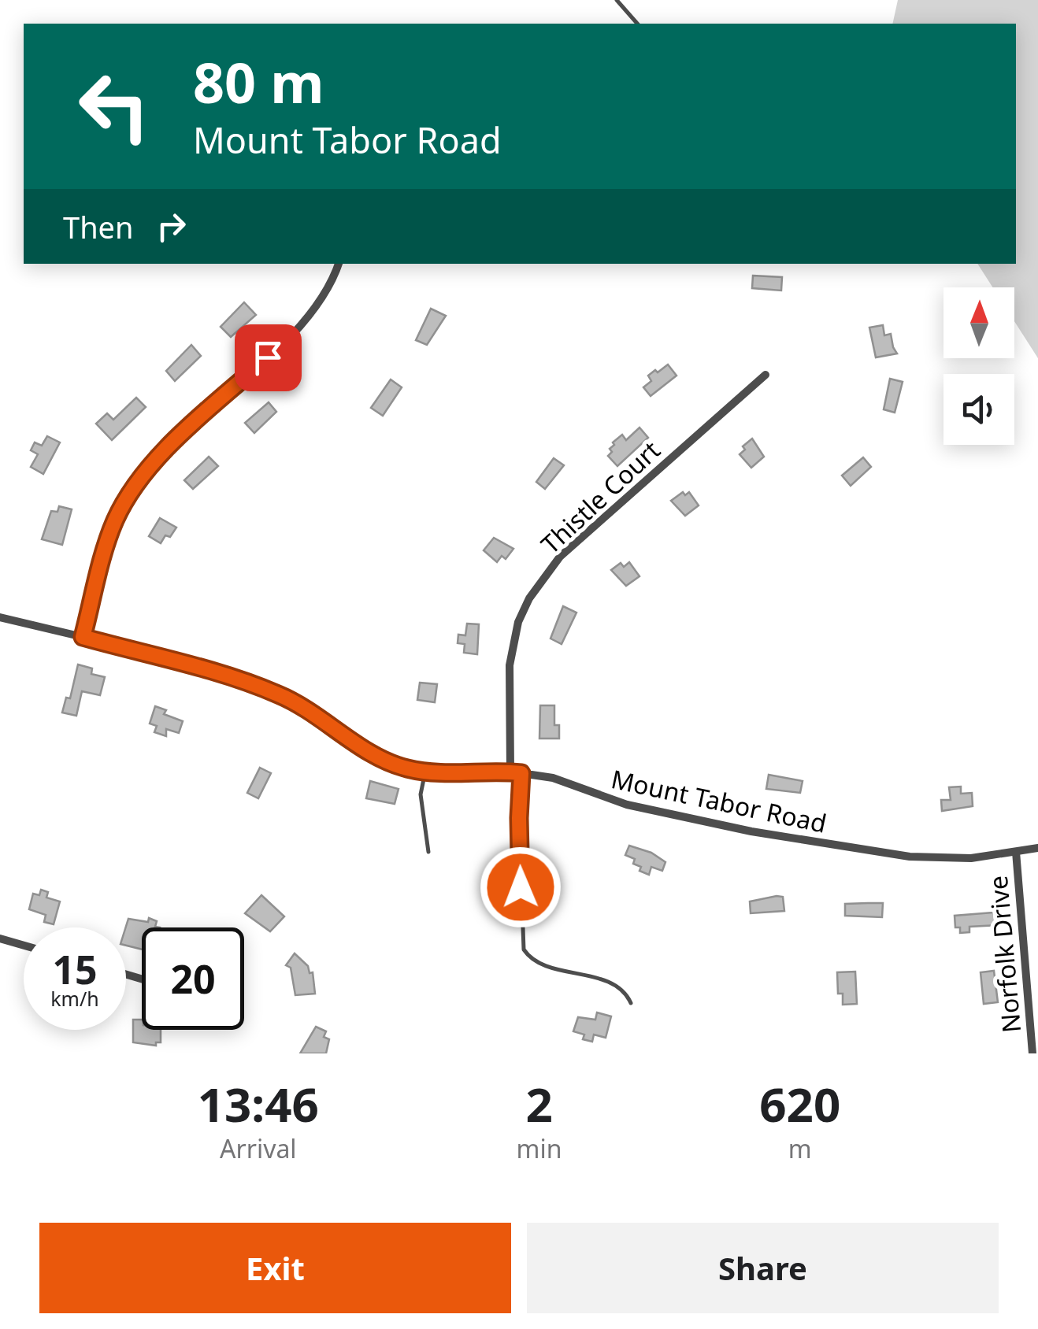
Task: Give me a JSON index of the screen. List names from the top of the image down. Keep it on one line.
{"streets":{"street":["Thistle Court","Mount Tabor Road","Norfolk Drive"]},"crossings":[["Thistle Court","Mount Tabor Road"],["Mount Tabor Road","Norfolk Drive"]],"north":"top","page":{"turn":["80 m","Mount Tabor Road"],"then":"Then","speed":"15 km/h","limit":"20","eta":["13:46","Arrival","2","min","620","m"],"buttons":["Exit","Share"]}}
